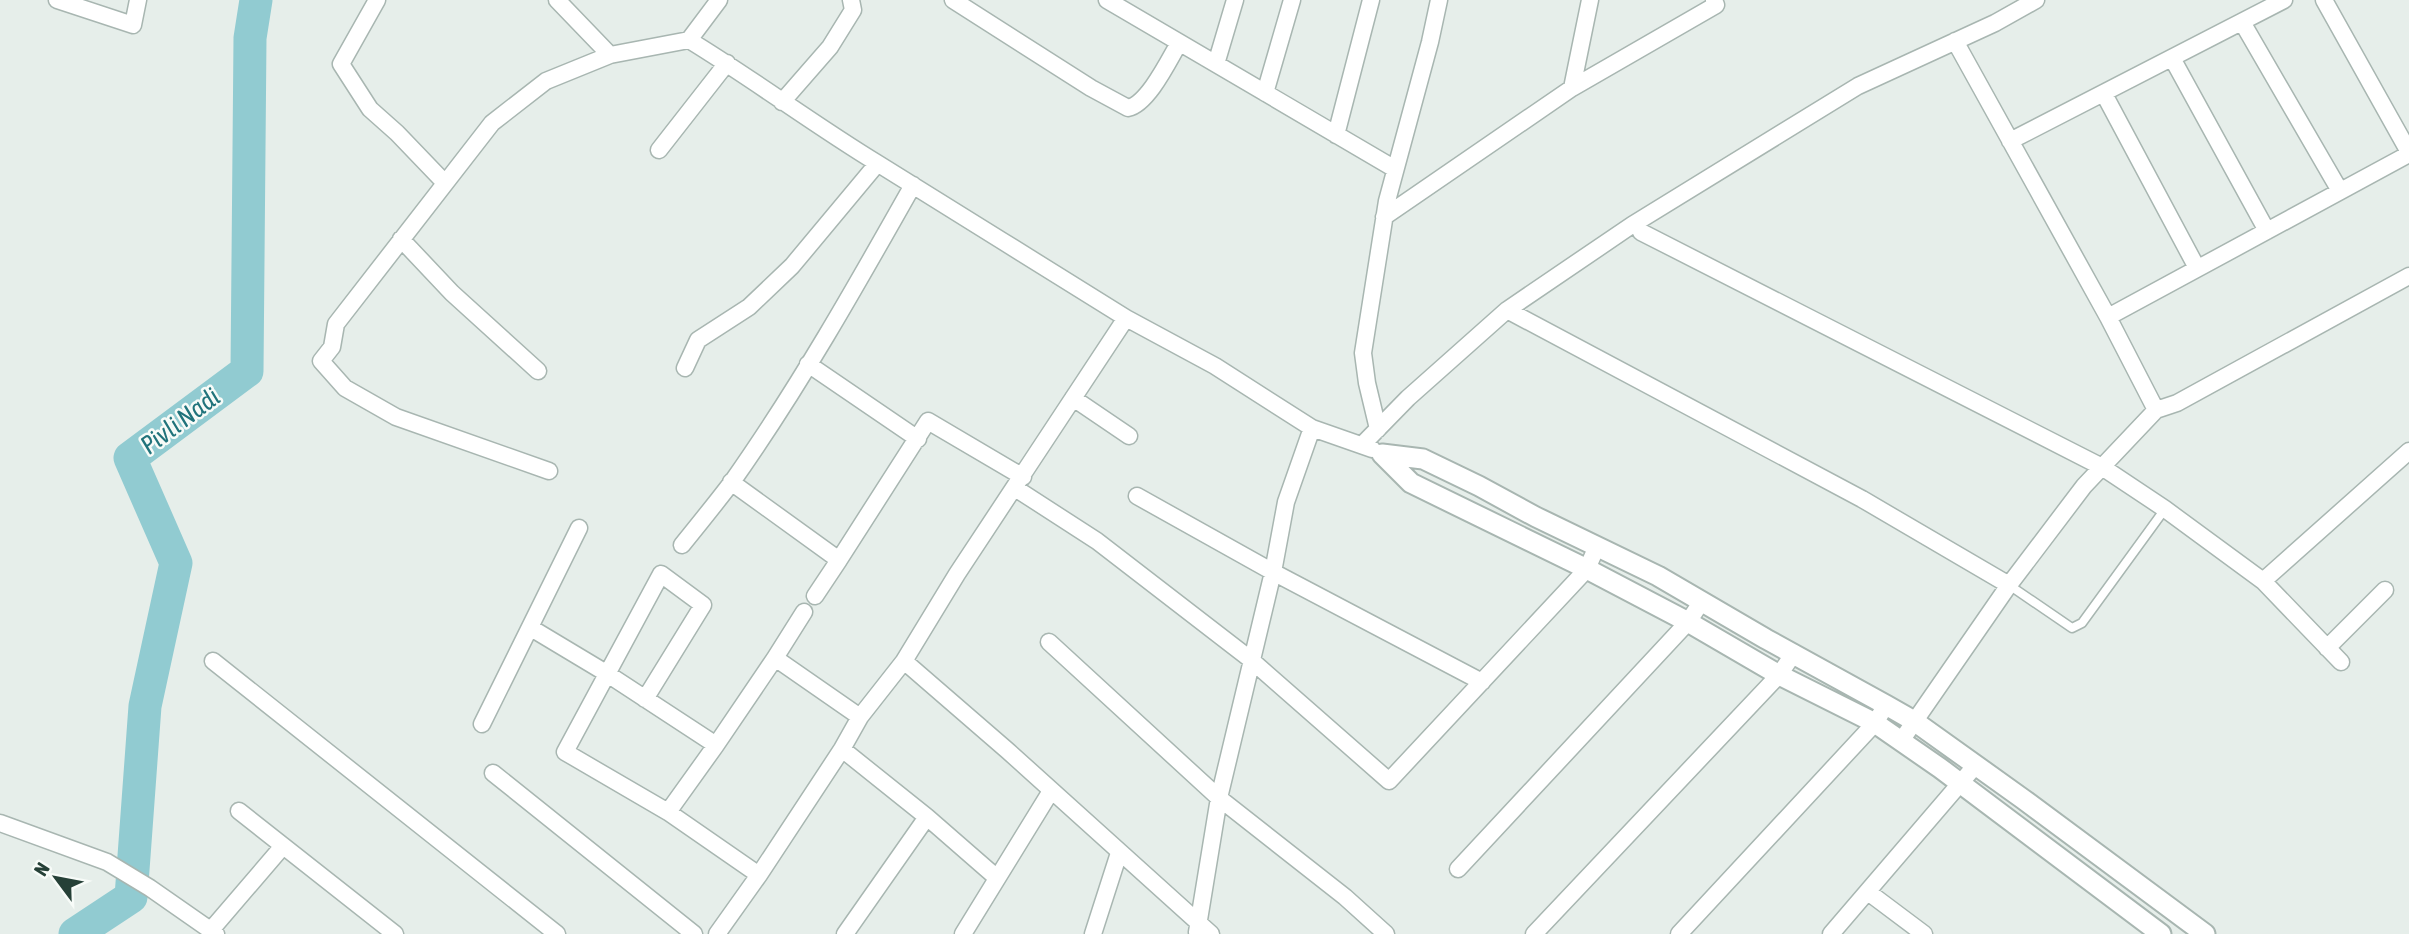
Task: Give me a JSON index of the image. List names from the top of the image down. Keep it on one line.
{"water":["Pivli Nadi"],"north":"top left"}
